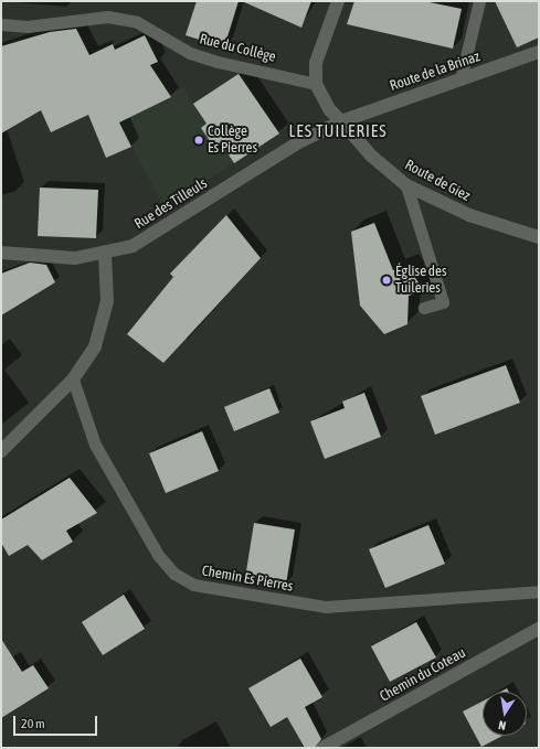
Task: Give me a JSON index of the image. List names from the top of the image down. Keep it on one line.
{"streets":{"street":["Route de la Brinaz","Route de Giez","Rue des Tilleuls","Chemin du Coteau"],"lane":["Rue du Collège","Chemin Es Pierres"]},"crossings":[["Rue du Collège","Route de Giez"],["Route de la Brinaz","Route de Giez"],["Route de la Brinaz","Rue des Tilleuls"],["Route de Giez","Rue des Tilleuls"]],"districts":["LES TUILERIES"],"places":["Collège Es Pierres","Église des Tuileries"],"scale_bar":"20 m","north":"bottom"}
